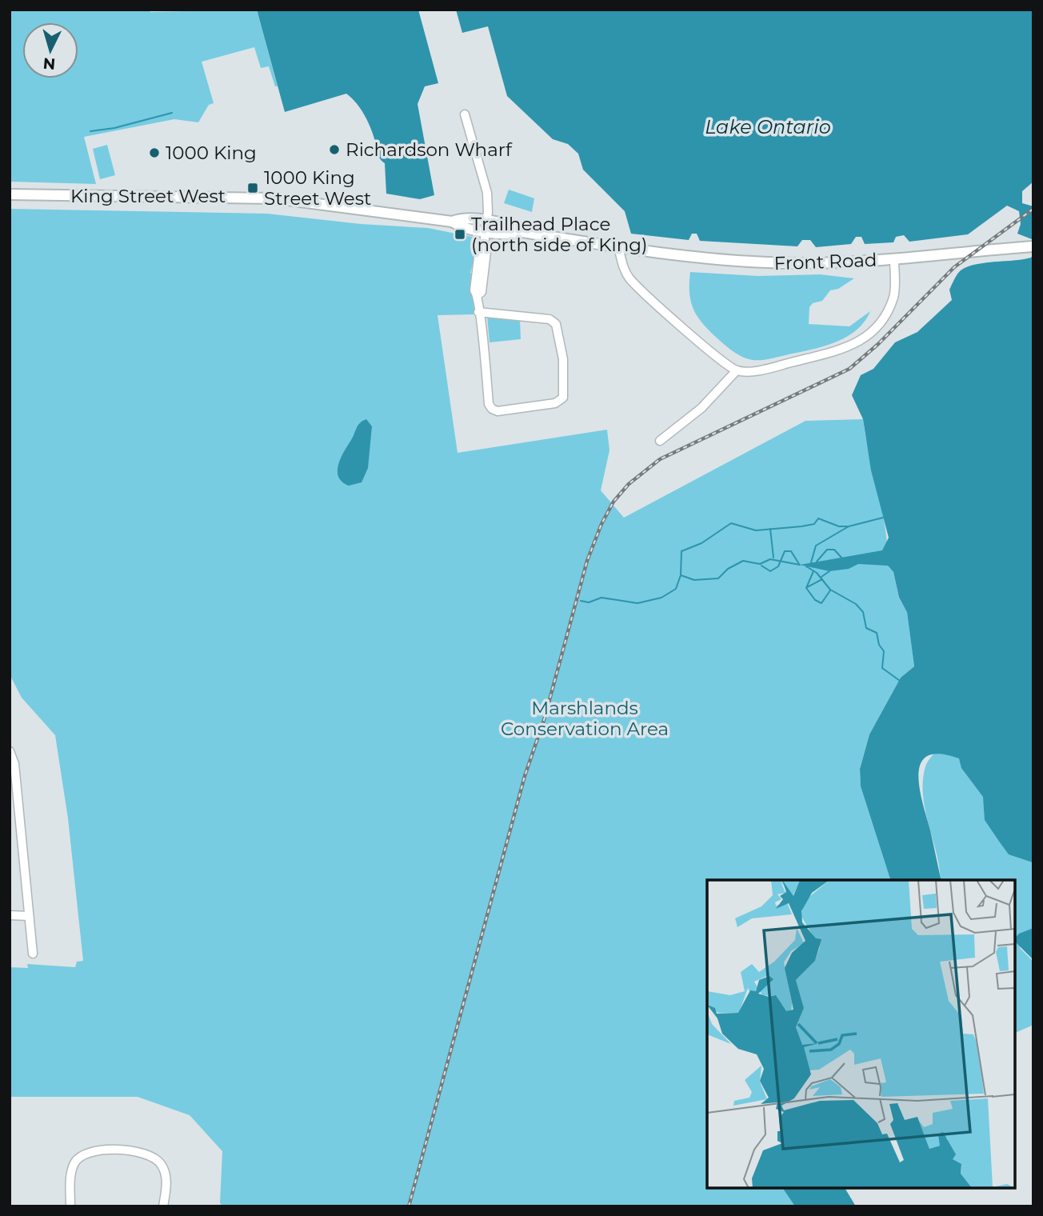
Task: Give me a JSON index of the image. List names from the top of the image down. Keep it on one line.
{"streets":{"main road":["King Street West","Front Road"]},"crossings":[["King Street West","Front Road"]],"water":["Lake Ontario"],"parks":["Marshlands Conservation Area"],"places":{"other":["Richardson Wharf","1000 King"],"transit":["1000 King Street West","Trailhead Place (north side of King)"]},"north":"bottom"}
